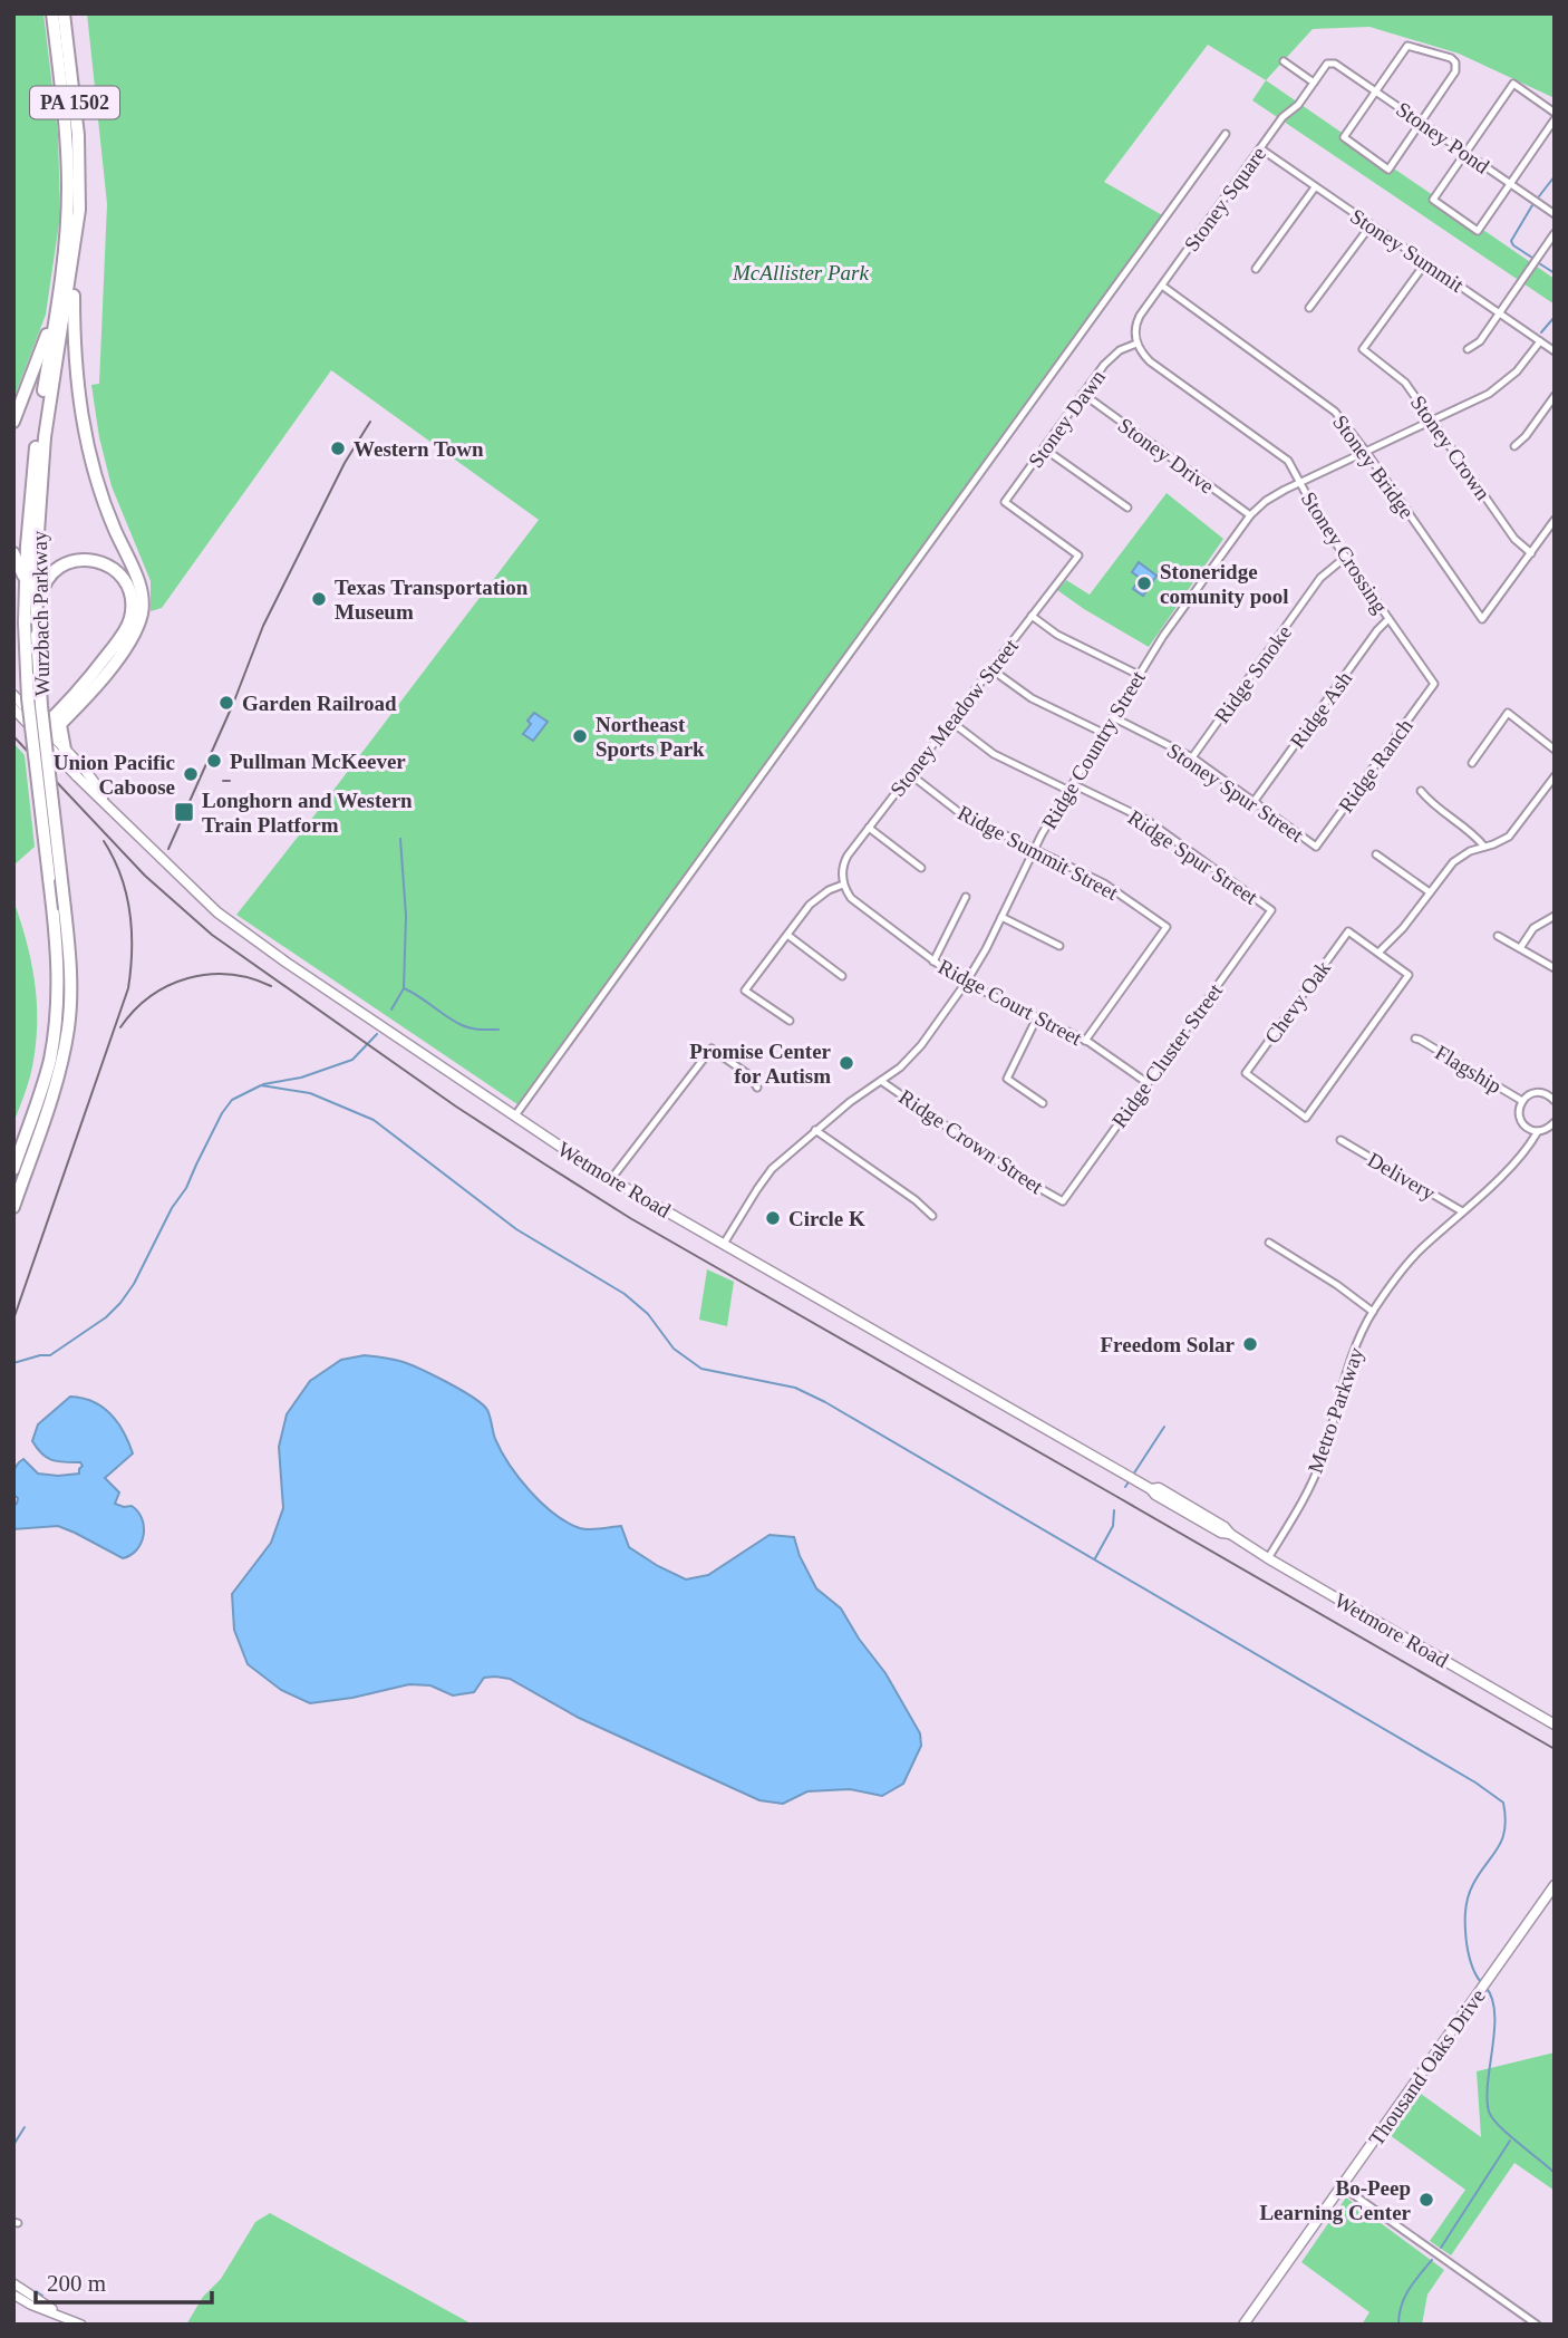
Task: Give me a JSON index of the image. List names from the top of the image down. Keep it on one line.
{"streets":{"highway":["PA 1502","Wurzbach Parkway"],"main road":["Wetmore Road","Thousand Oaks Drive"],"street":["Stoney Pond","Stoney Square","Stoney Summit","Stoney Dawn","Stoney Crown","Stoney Drive","Stoney Bridge","Stoney Crossing","Ridge Smoke","Ridge Ash","Stoney Meadow Street","Ridge Country Street","Ridge Ranch","Stoney Spur Street","Ridge Summit Street","Ridge Spur Street","Ridge Court Street","Chevy Oak","Ridge Cluster Street","Flagship","Ridge Crown Street","Delivery","Metro Parkway"]},"crossings":[["Stoney Pond","Stoney Square"],["Stoney Square","Stoney Summit"],["Stoney Square","Stoney Dawn"],["Stoney Square","Stoney Bridge"],["Stoney Square","Stoney Crossing"],["Stoney Summit","Stoney Crown"],["Stoney Summit","Ridge Country Street"],["Stoney Dawn","Stoney Drive"],["Stoney Dawn","Stoney Crossing"],["Stoney Dawn","Stoney Meadow Street"],["Stoney Crown","Stoney Bridge"],["Stoney Crown","Ridge Country Street"],["Stoney Drive","Ridge Country Street"],["Stoney Bridge","Ridge Country Street"],["Stoney Crossing","Ridge Smoke"],["Stoney Crossing","Ridge Ash"],["Stoney Crossing","Ridge Country Street"],["Stoney Crossing","Ridge Ranch"],["Ridge Smoke","Stoney Spur Street"],["Ridge Ash","Stoney Spur Street"],["Stoney Meadow Street","Ridge Summit Street"],["Stoney Meadow Street","Ridge Spur Street"],["Stoney Meadow Street","Ridge Court Street"],["Ridge Country Street","Stoney Spur Street"],["Ridge Country Street","Ridge Summit Street"],["Ridge Country Street","Ridge Spur Street"],["Ridge Country Street","Ridge Court Street"],["Ridge Country Street","Ridge Crown Street"],["Ridge Country Street","Wetmore Road"],["Ridge Ranch","Stoney Spur Street"],["Ridge Summit Street","Ridge Court Street"],["Ridge Spur Street","Ridge Cluster Street"],["Ridge Court Street","Ridge Cluster Street"],["Ridge Cluster Street","Ridge Crown Street"],["Flagship","Metro Parkway"],["Delivery","Metro Parkway"],["Wetmore Road","Metro Parkway"]],"parks":["McAllister Park"],"places":{"other":["Western Town","Stoneridge comunity pool","Texas Transportation Museum","Garden Railroad","Northeast Sports Park","Pullman McKeever","Union Pacific Caboose","Promise Center for Autism","Circle K","Freedom Solar","Bo-Peep Learning Center"],"transit":["Longhorn and Western Train Platform"]},"scale_bar":"200 m"}
